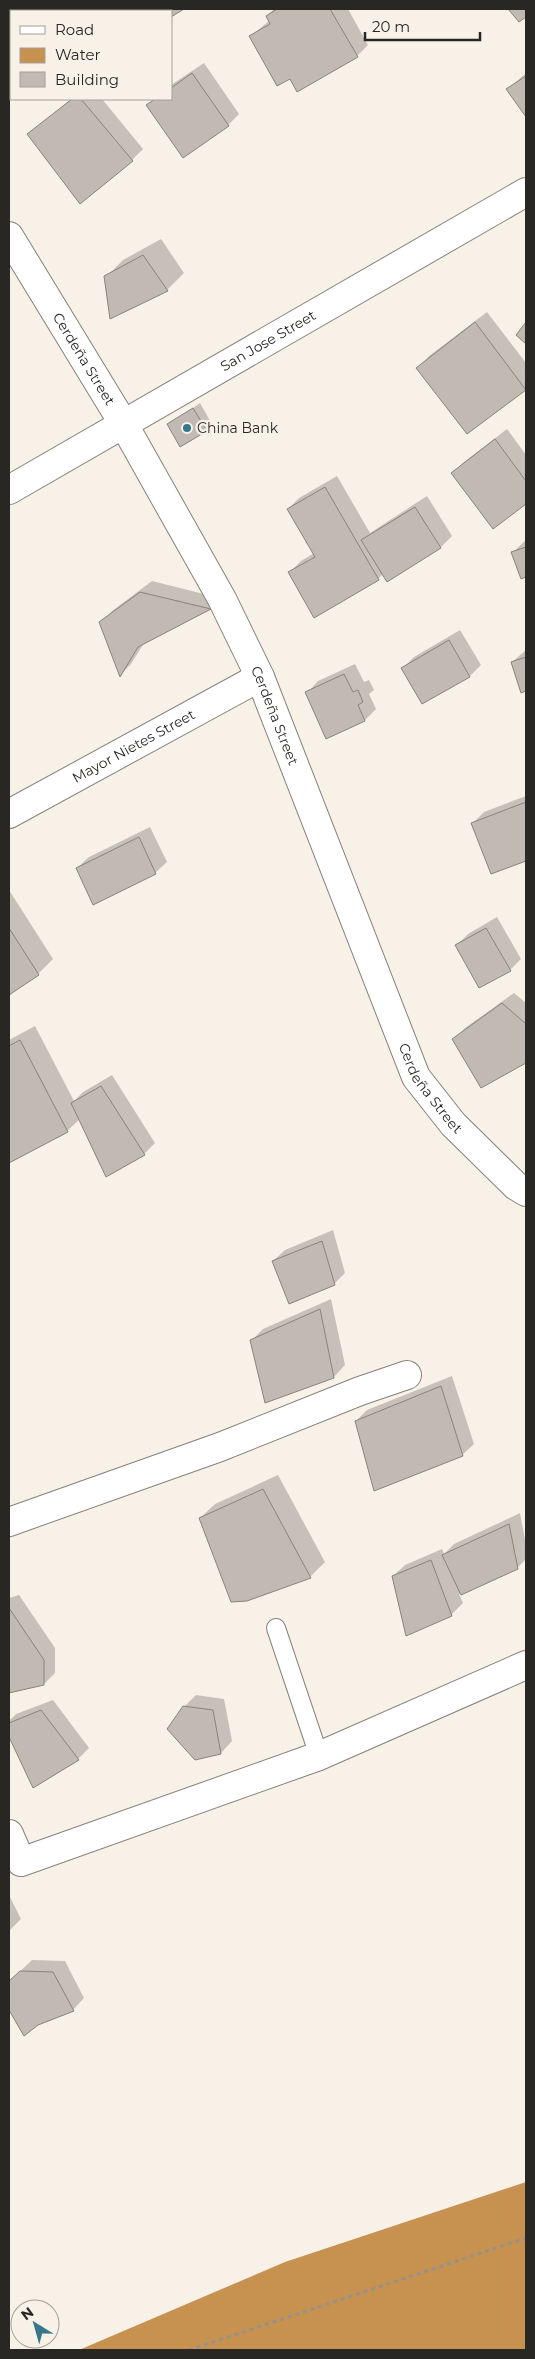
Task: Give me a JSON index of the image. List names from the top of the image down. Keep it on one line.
{"streets":{"street":["San Jose Street","Cerdeña Street","Mayor Nietes Street"]},"crossings":[["San Jose Street","Cerdeña Street"],["Cerdeña Street","Mayor Nietes Street"]],"places":["China Bank"],"legend":["Road","Water","Building"],"scale_bar":"20 m","north":"top left"}
